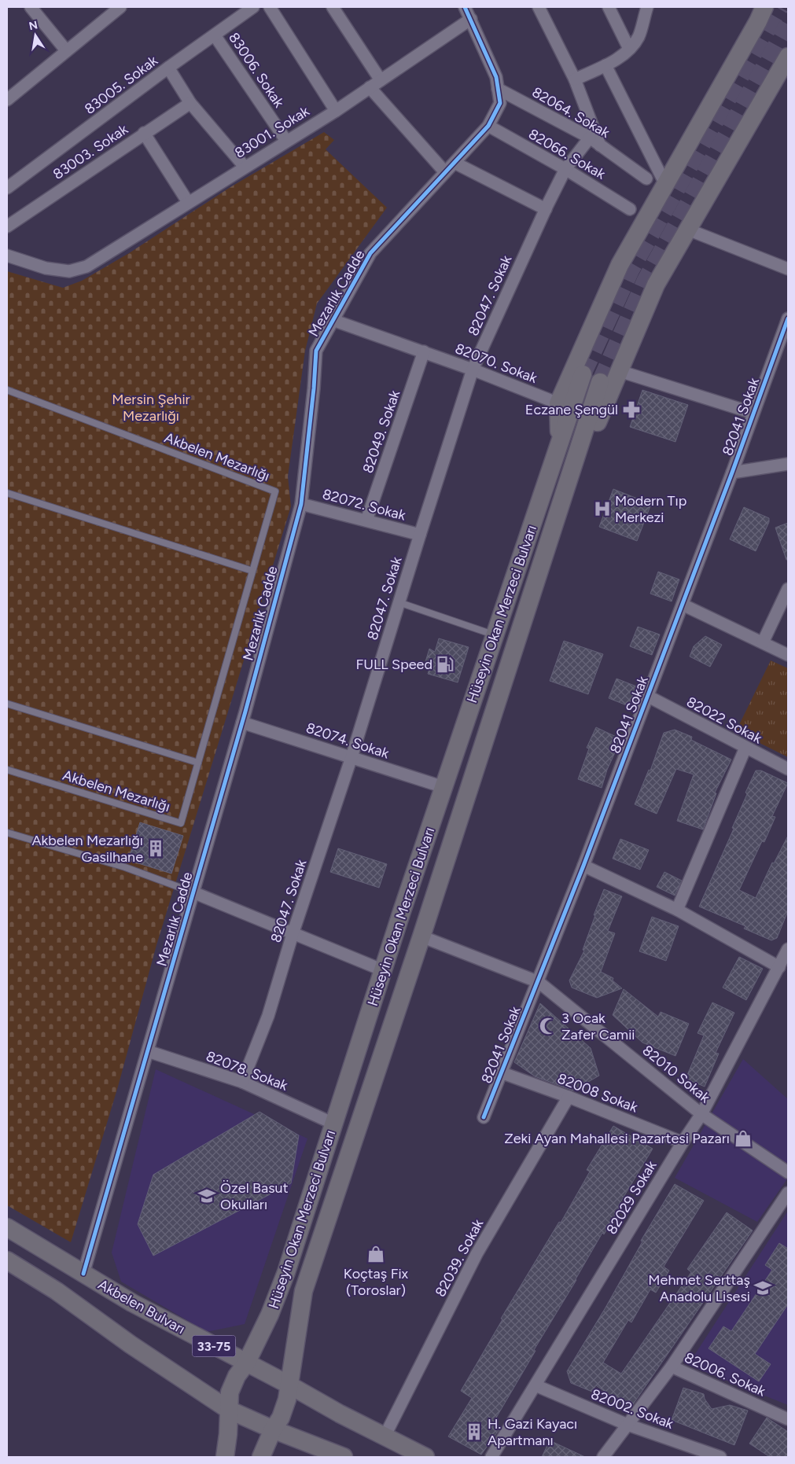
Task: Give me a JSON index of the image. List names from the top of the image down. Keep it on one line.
{"streets":{"main road":["Hüseyin Okan Merzeci Bulvarı","Akbelen Bulvarı","33-75"],"street":["83006. Sokak","83005. Sokak","82064. Sokak","83001. Sokak","83003. Sokak","82066. Sokak","Mezarlık Cadde","82047. Sokak","82070. Sokak","82041 Sokak","82049. Sokak","82072. Sokak","82022 Sokak","82074. Sokak","82078. Sokak","82010 Sokak","82008 Sokak","82029 Sokak","82039. Sokak","82006. Sokak","82002. Sokak"],"lane":["Akbelen Mezarlığı"]},"crossings":[["83006. Sokak","83005. Sokak"],["83006. Sokak","83001. Sokak"],["82064. Sokak","Mezarlık Cadde"],["82064. Sokak","82047. Sokak"],["83001. Sokak","Mezarlık Cadde"],["82066. Sokak","Mezarlık Cadde"],["82066. Sokak","82047. Sokak"],["Mezarlık Cadde","82070. Sokak"],["Mezarlık Cadde","82072. Sokak"],["Mezarlık Cadde","82074. Sokak"],["Mezarlık Cadde","82078. Sokak"],["Mezarlık Cadde","Akbelen Bulvarı"],["82047. Sokak","82070. Sokak"],["82047. Sokak","82072. Sokak"],["82047. Sokak","82074. Sokak"],["82047. Sokak","82078. Sokak"],["82070. Sokak","82049. Sokak"],["82041 Sokak","82022 Sokak"],["82041 Sokak","82010 Sokak"],["82041 Sokak","82008 Sokak"],["82049. Sokak","82072. Sokak"],["Hüseyin Okan Merzeci Bulvarı","82074. Sokak"],["Hüseyin Okan Merzeci Bulvarı","82078. Sokak"],["Hüseyin Okan Merzeci Bulvarı","82010 Sokak"],["Hüseyin Okan Merzeci Bulvarı","Akbelen Bulvarı"],["82010 Sokak","82029 Sokak"],["82008 Sokak","82029 Sokak"],["82008 Sokak","82039. Sokak"],["82029 Sokak","82002. Sokak"],["82039. Sokak","Akbelen Bulvarı"]],"parks":["Mersin Şehir Mezarlığı"],"places":{"pharmacy":["Eczane Şengül"],"hospital":["Modern Tıp Merkezi"],"fuel station":["FULL Speed"],"building":["Akbelen Mezarlığı Gasilhane","H. Gazi Kayacı Apartmanı"],"mosque":["3 Ocak Zafer Camii"],"shop":["Zeki Ayan Mahallesi Pazartesi Pazarı","Koçtaş Fix (Toroslar)"],"school or university":["Özel Basut Okulları","Mehmet Serttaş Anadolu Lisesi"]},"north":"top"}
